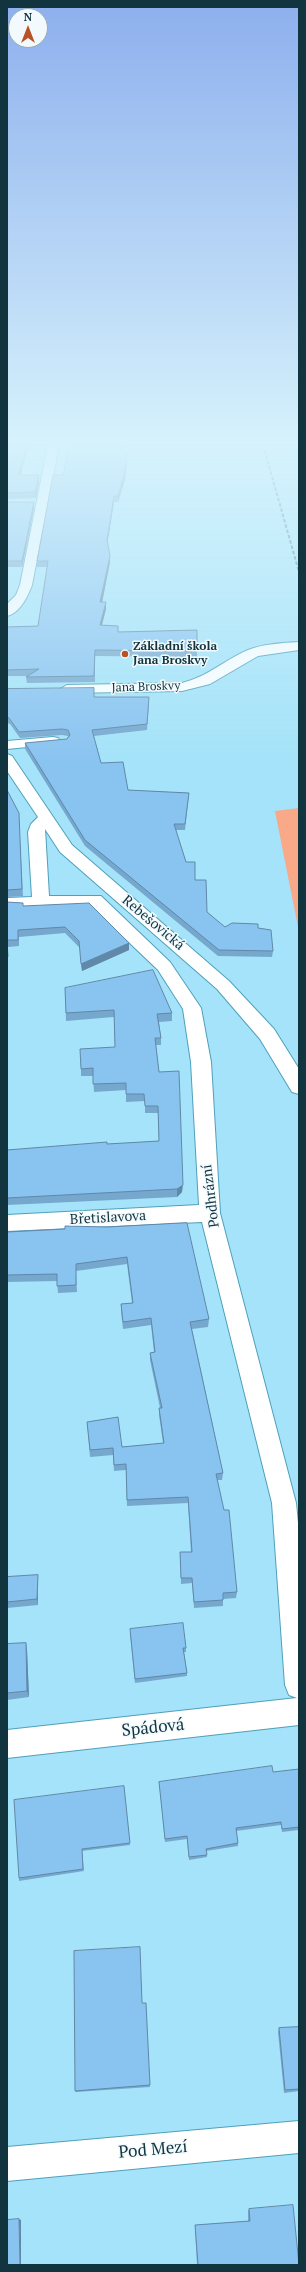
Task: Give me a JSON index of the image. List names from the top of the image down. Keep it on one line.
{"streets":{"street":["Jana Broskvy","Rebešovická","Podhrázní","Břetislavova","Spádová","Pod Mezí"]},"crossings":[["Podhrázní","Břetislavova"]],"places":["Základní škola Jana Broskvy"],"north":"top"}
